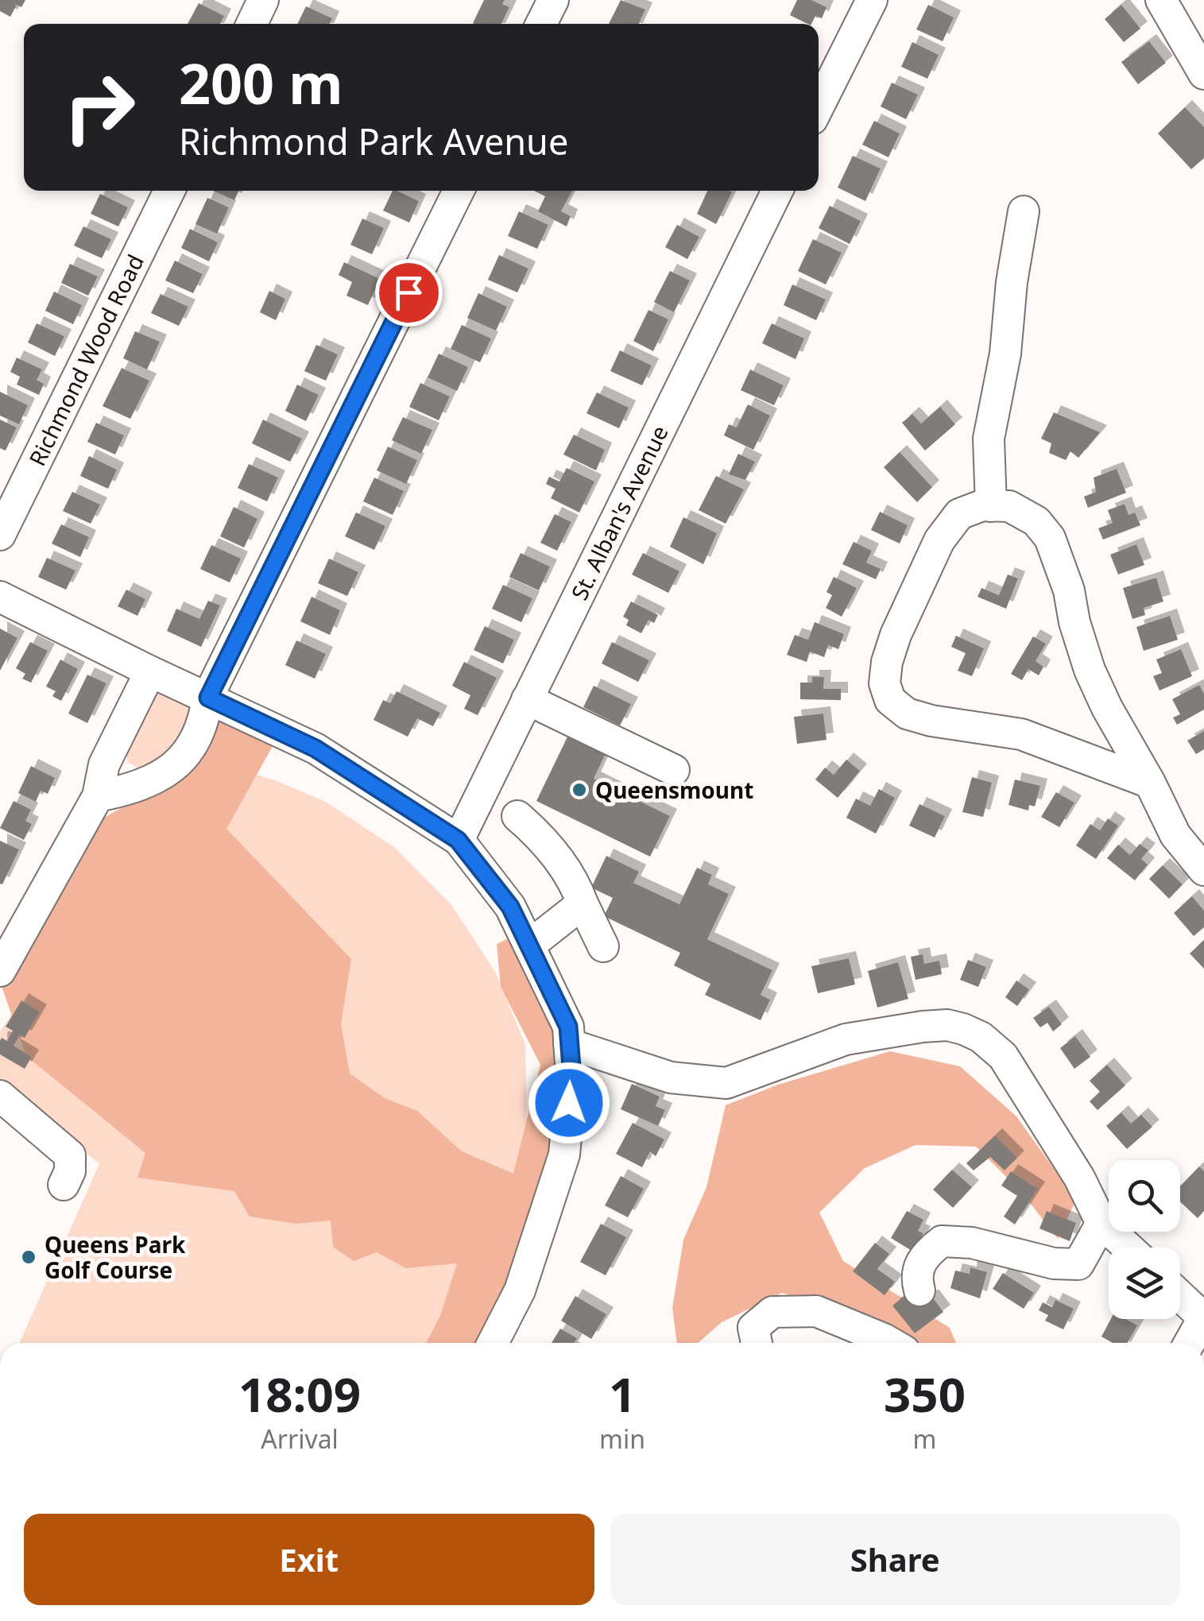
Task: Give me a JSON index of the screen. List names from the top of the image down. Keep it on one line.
{"streets":{"street":["Richmond Wood Road","St. Alban's Avenue"]},"places":["Queensmount","Queens Park Golf Course"],"page":{"turn":["200 m","Richmond Park Avenue"],"eta":["18:09","Arrival","1","min","350","m"],"buttons":["Exit","Share"]}}
